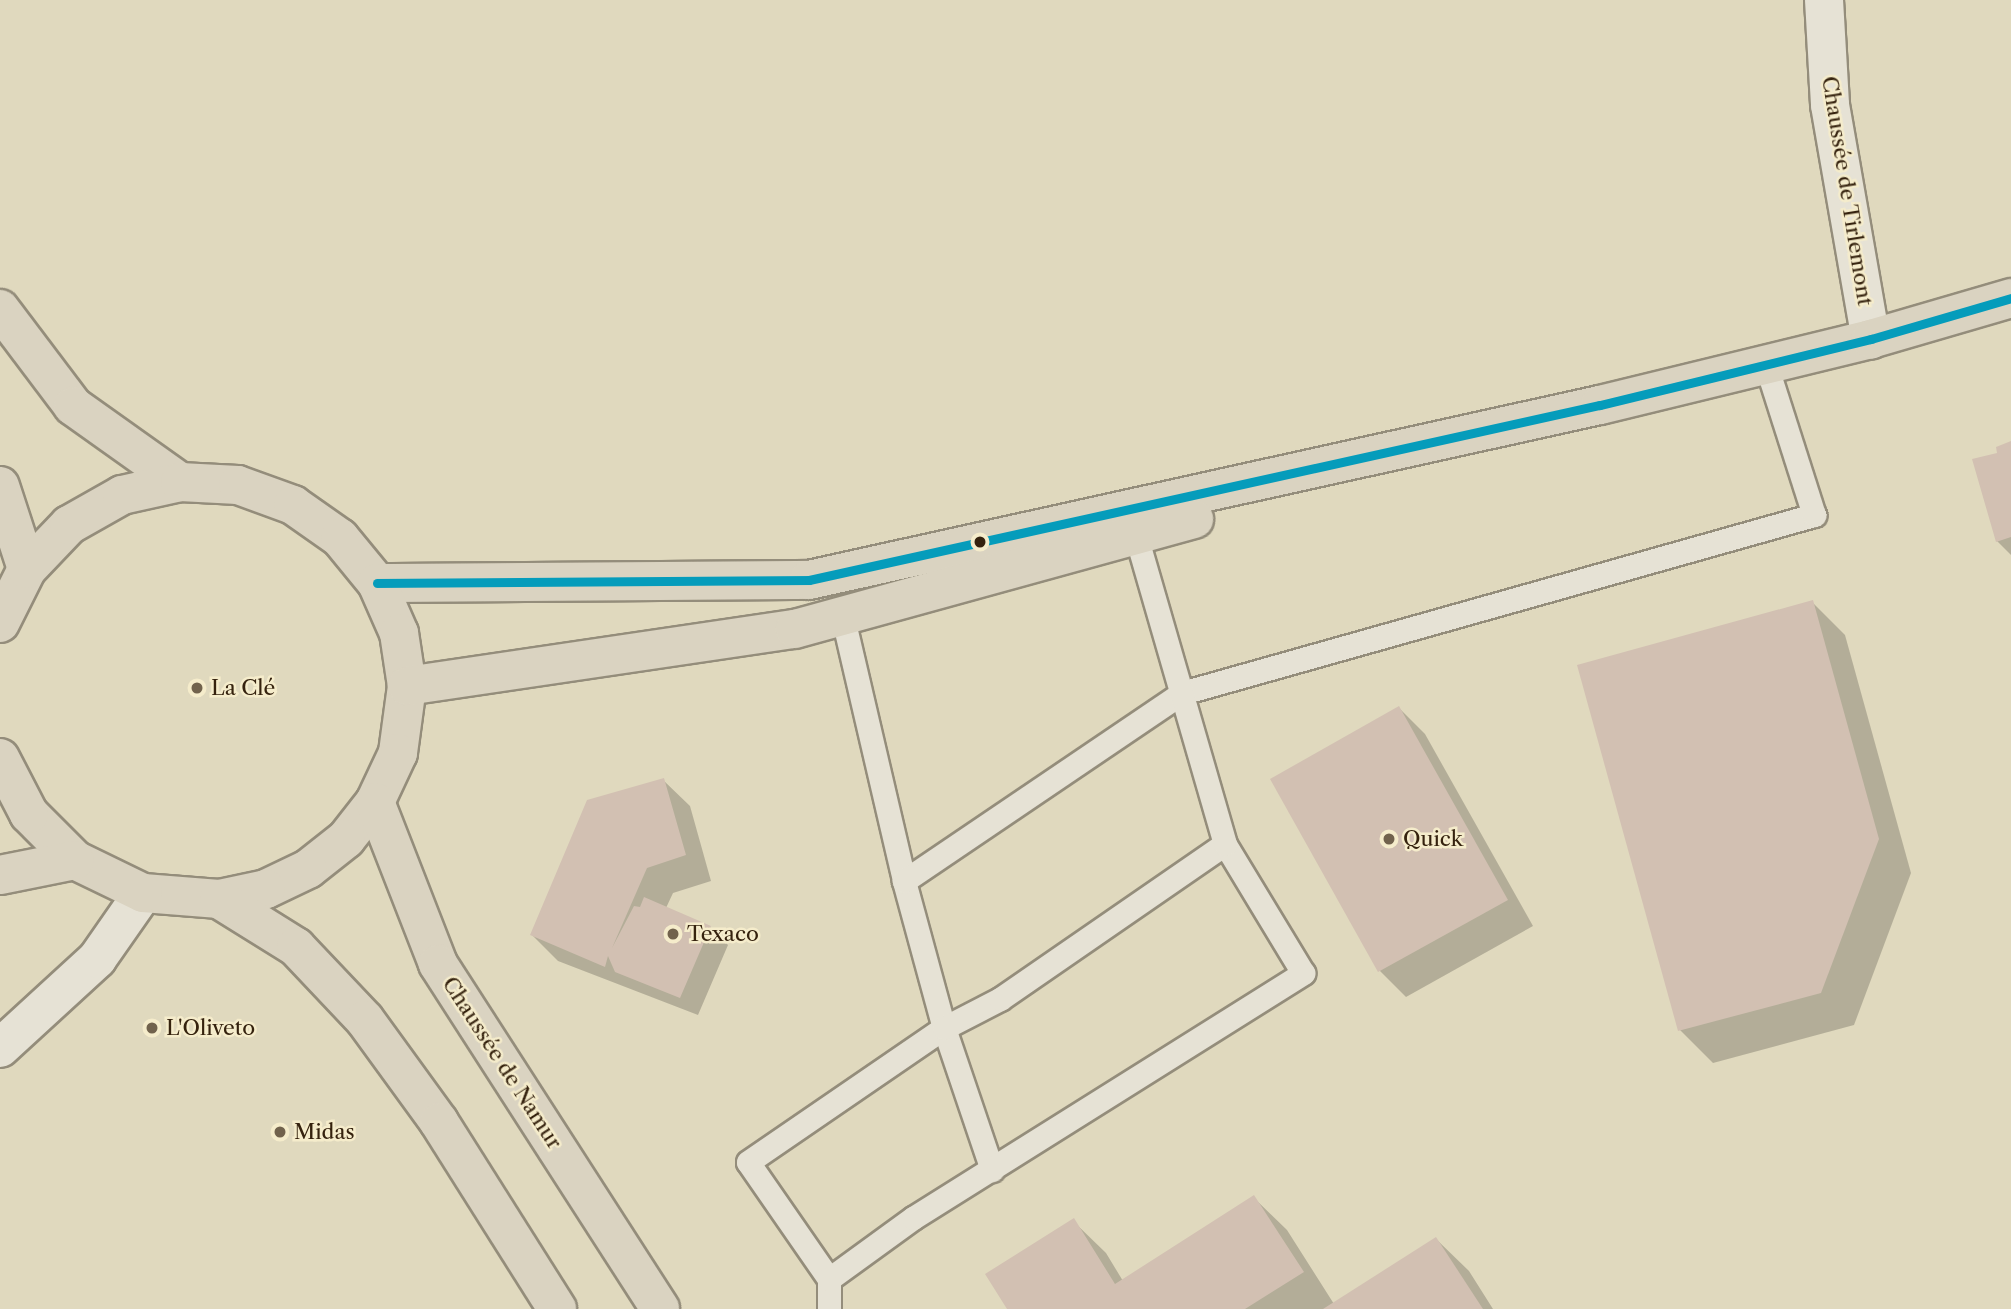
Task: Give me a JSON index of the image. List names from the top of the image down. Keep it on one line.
{"streets":{"main road":["Chaussée de Namur"],"street":["Chaussée de Tirlemont"]},"places":["La Clé","Quick","Texaco","L'Oliveto","Midas"]}
